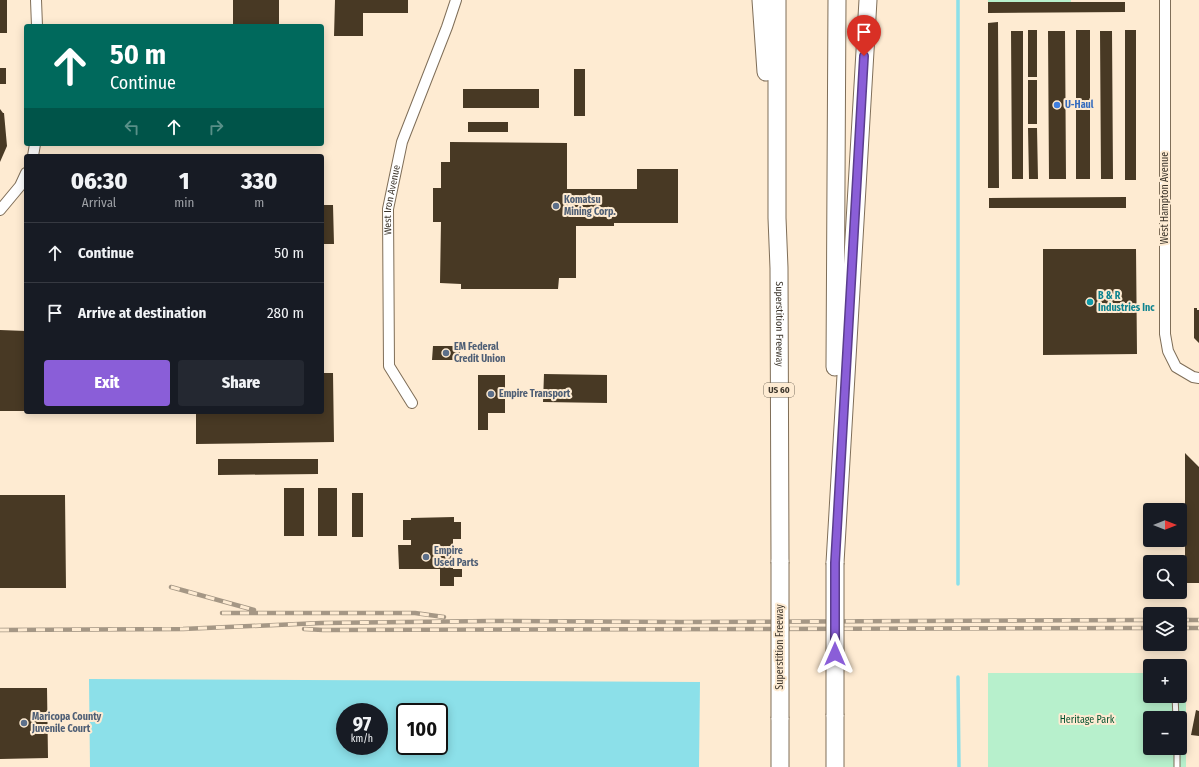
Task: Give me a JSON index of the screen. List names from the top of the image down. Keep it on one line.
{"streets":{"highway":["Superstition Freeway","US 60"],"street":["West Hampton Avenue","West Iron Avenue"]},"parks":["Heritage Park"],"places":["U-Haul","Komatsu Mining Corp.","B & R Industries Inc","EM Federal Credit Union","Empire Transport","Empire Used Parts","Maricopa County Juvenile Court"],"north":"right","page":{"turn":["50 m","Continue"],"eta":["06:30","Arrival","1","min","330","m"],"list":[{"name":"Continue","value":"50 m"},{"name":"Arrive at destination","value":"280 m"}],"buttons":["Exit","Share"],"map_buttons":["+","−"],"speed":"97 km/h","limit":"100"}}
